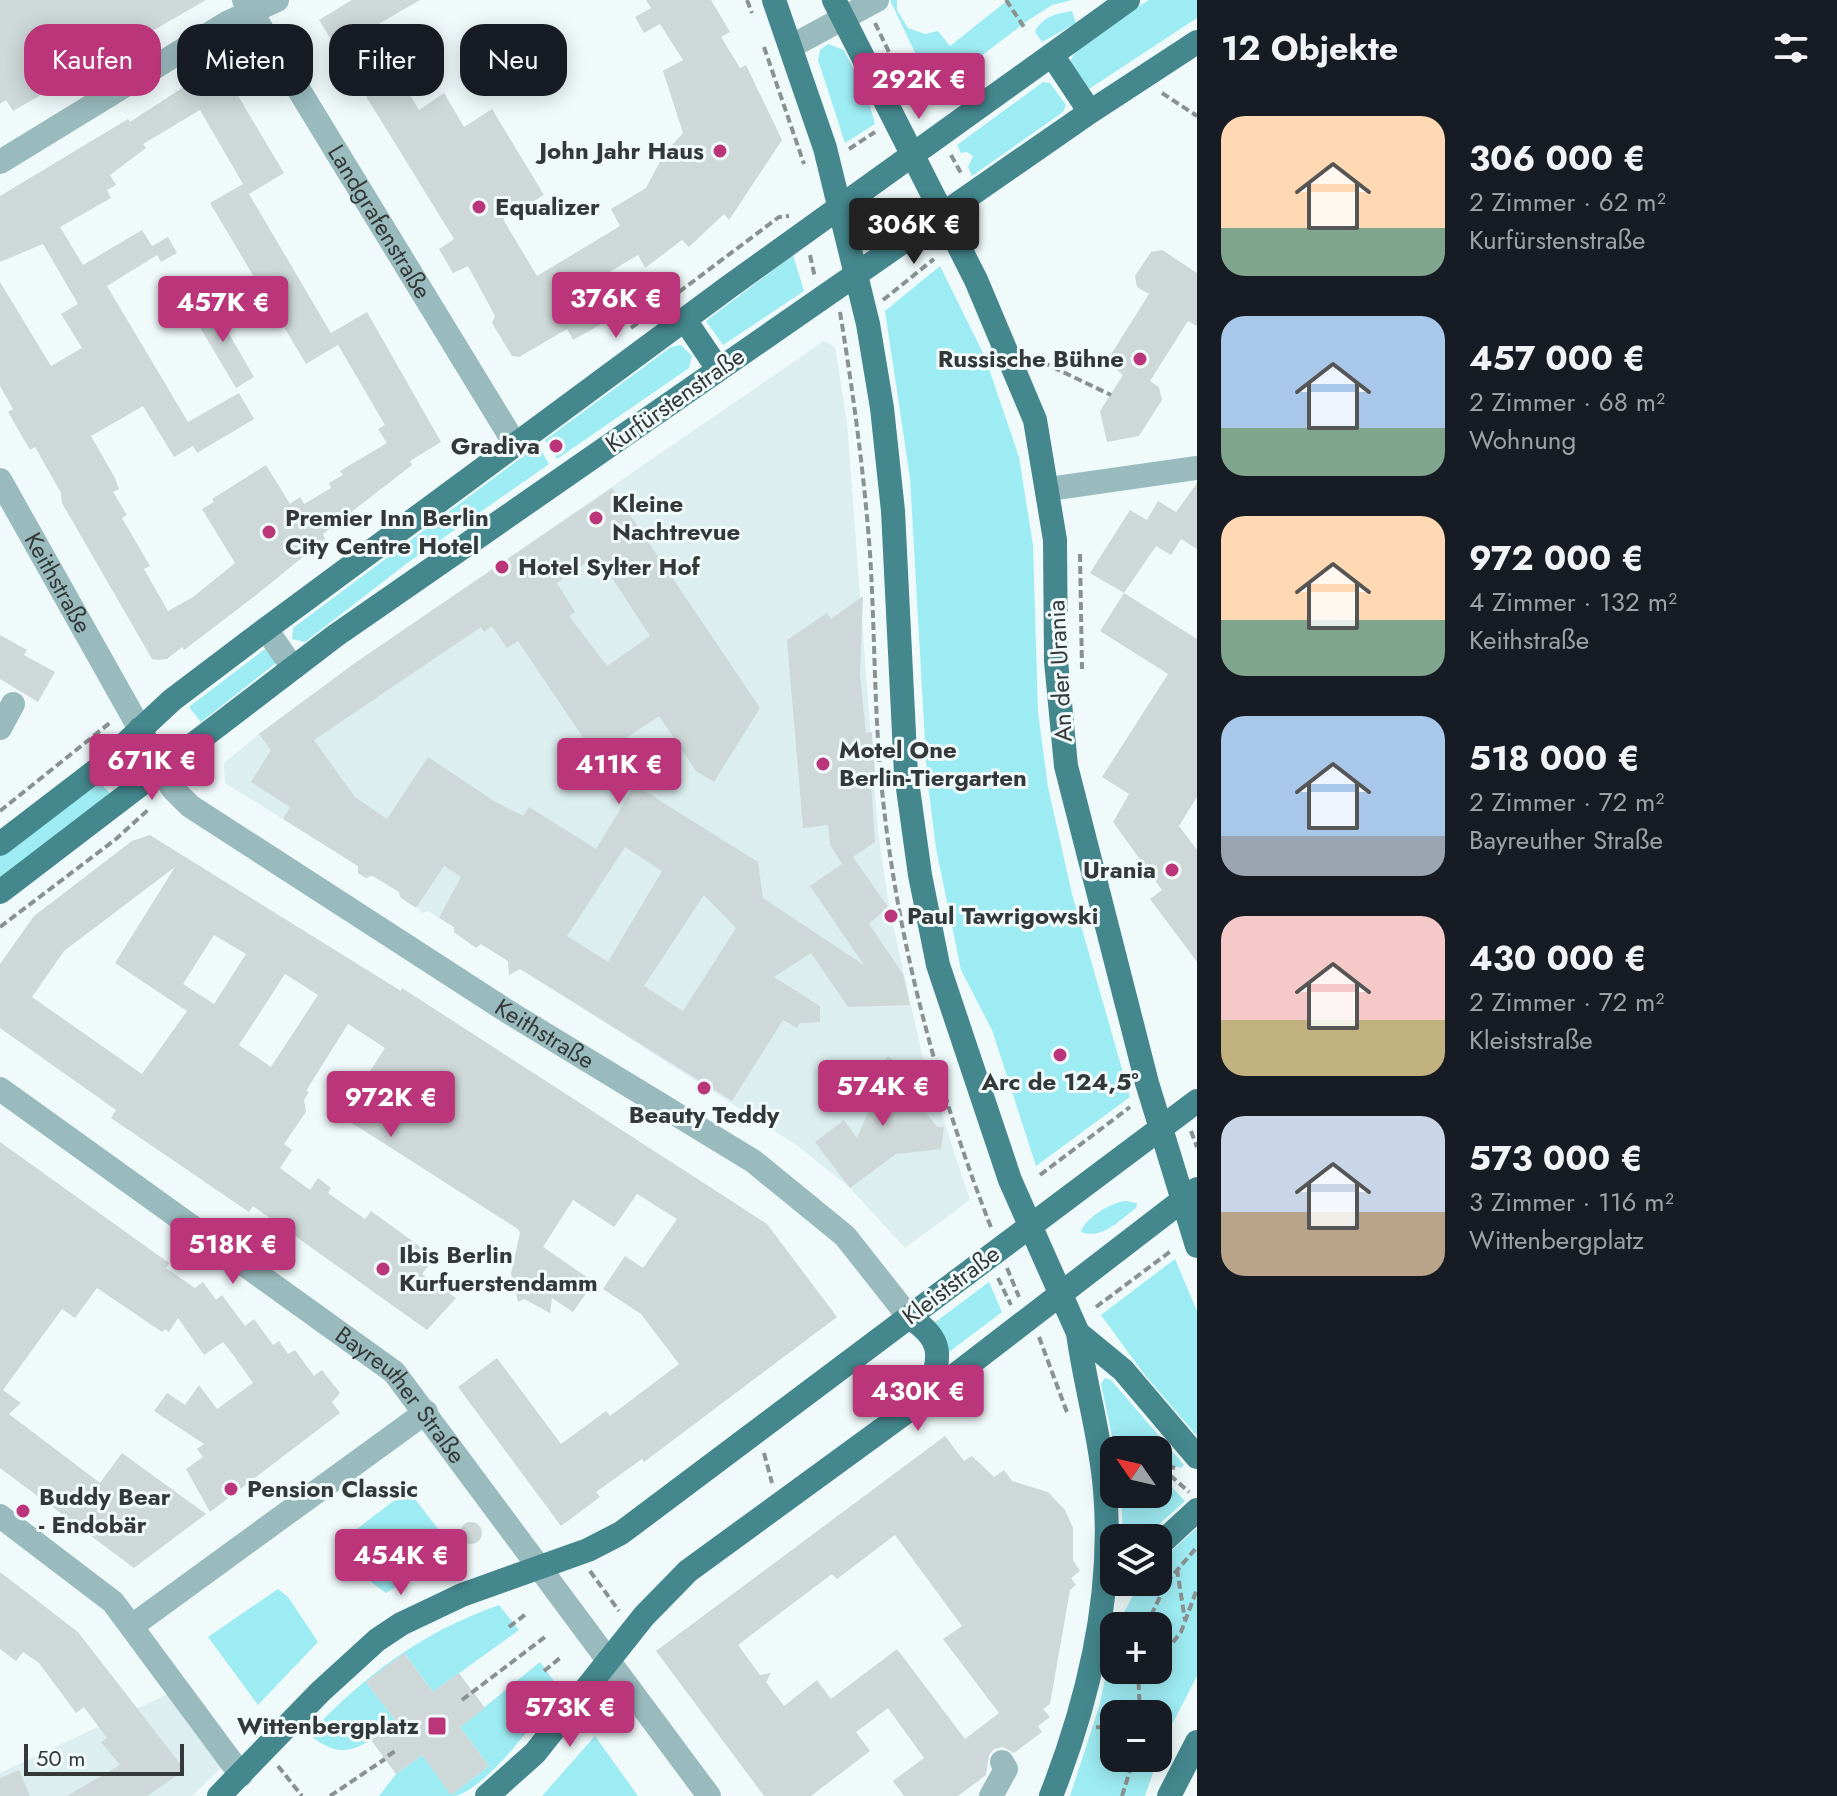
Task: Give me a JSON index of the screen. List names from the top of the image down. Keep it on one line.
{"streets":{"main road":["Kurfürstenstraße","An der Urania","Kleiststraße"],"street":["Landgrafenstraße","Keithstraße","Bayreuther Straße"]},"crossings":[["Kurfürstenstraße","Keithstraße"],["Kurfürstenstraße","An der Urania"],["Keithstraße","Kleiststraße"],["An der Urania","Kleiststraße"],["Kleiststraße","Bayreuther Straße"]],"places":{"other":["John Jahr Haus","Equalizer","Russische Bühne","Gradiva","Kleine Nachtrevue","Premier Inn Berlin City Centre Hotel","Hotel Sylter Hof","Motel One Berlin-Tiergarten","Urania","Paul Tawrigowski","Arc de 124,5°","Beauty Teddy","Ibis Berlin Kurfuerstendamm","Pension Classic","Buddy Bear - Endobär"],"transit":["Wittenbergplatz"]},"scale_bar":"50 m","north":"top left","page":{"heading":"12 Objekte","chip":["Kaufen","Mieten","Filter","Neu"],"price":["292K €","306K €","376K €","457K €","671K €","411K €","574K €","972K €","518K €","430K €","454K €","573K €"],"list":[{"name":"306 000 €","note":"2 Zimmer · 62 m² · Kurfürstenstraße"},{"name":"457 000 €","note":"2 Zimmer · 68 m² · Wohnung"},{"name":"972 000 €","note":"4 Zimmer · 132 m² · Keithstraße"},{"name":"518 000 €","note":"2 Zimmer · 72 m² · Bayreuther Straße"},{"name":"430 000 €","note":"2 Zimmer · 72 m² · Kleiststraße"},{"name":"573 000 €","note":"3 Zimmer · 116 m² · Wittenbergplatz"}],"map_buttons":["+","−"],"scale":"50 m"}}
